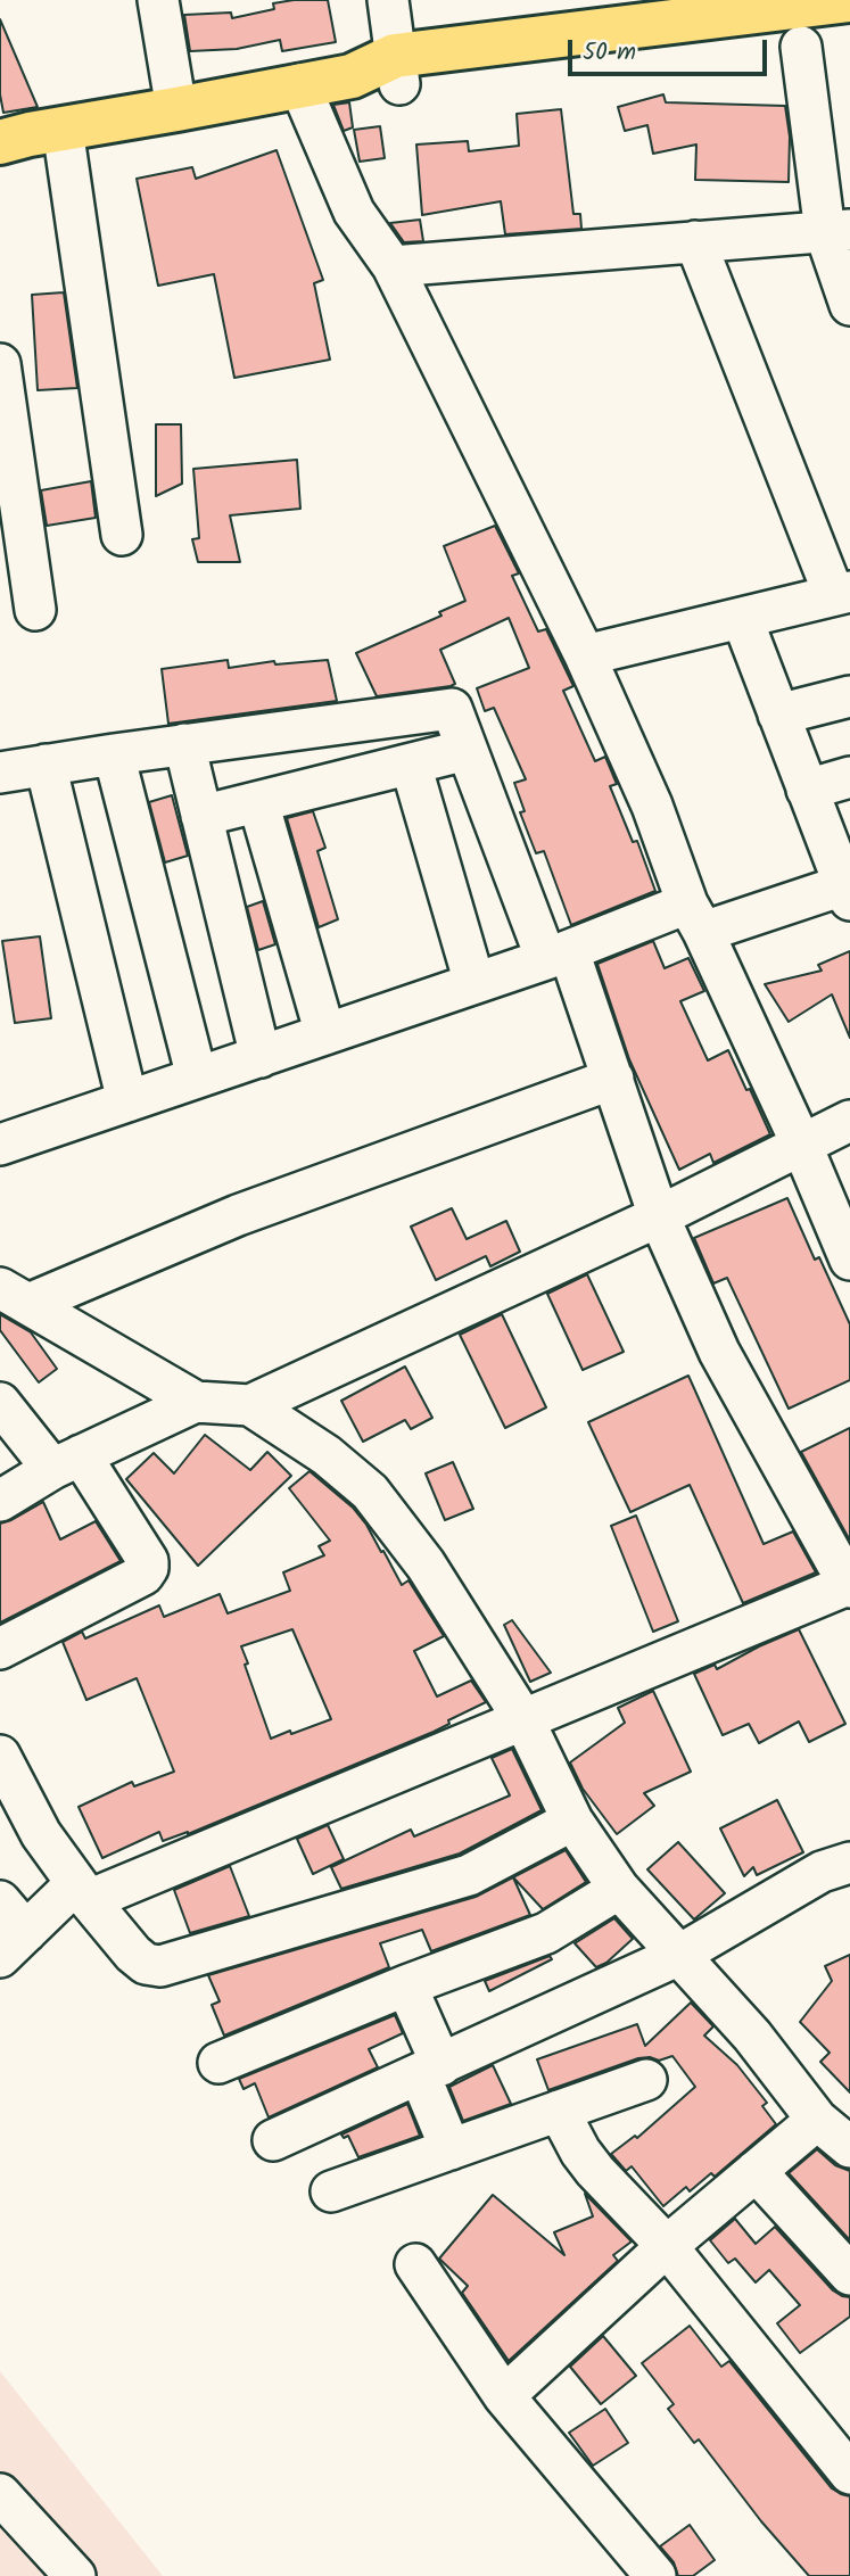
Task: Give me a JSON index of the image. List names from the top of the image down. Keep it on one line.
{"scale_bar":"50 m"}
